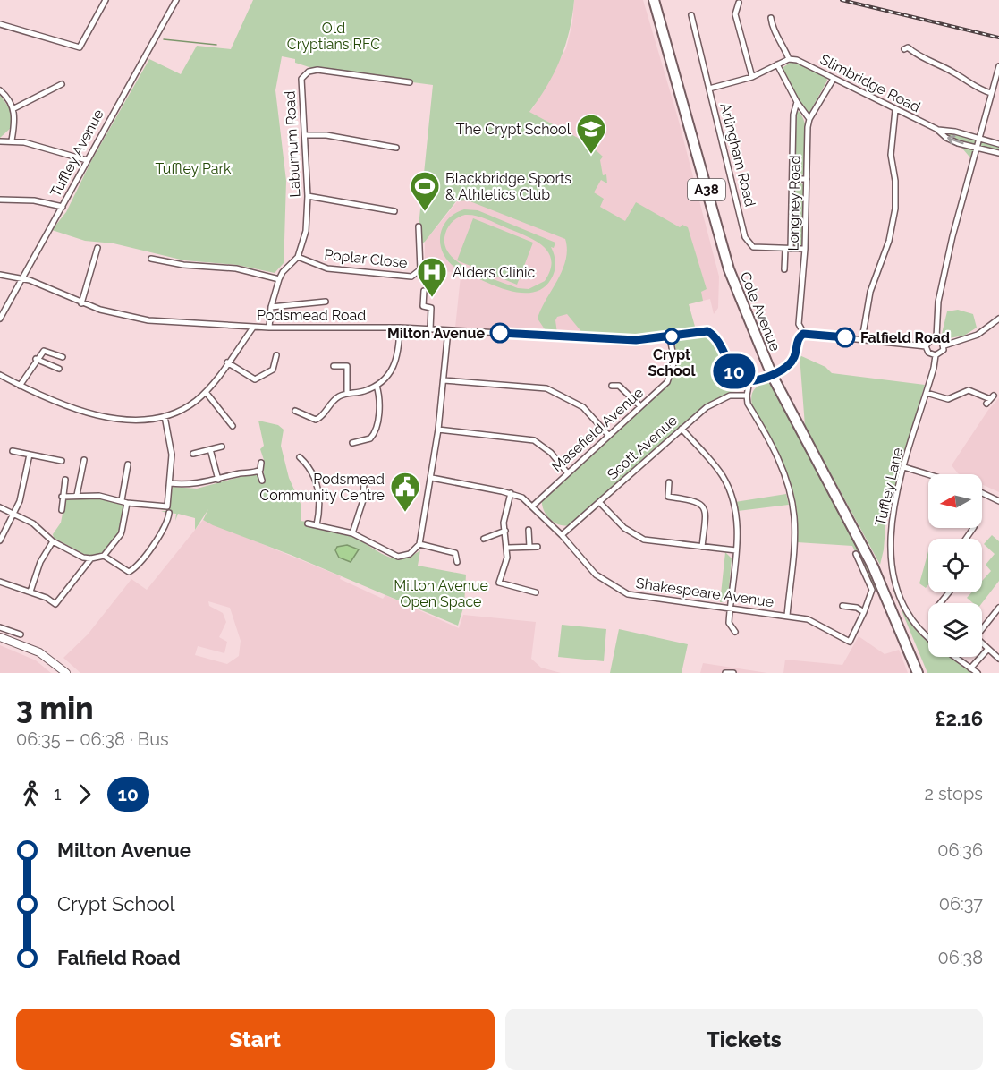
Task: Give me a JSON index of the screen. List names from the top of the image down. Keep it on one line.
{"streets":{"highway":["A38","Cole Avenue"],"street":["Slimbridge Road","Laburnum Road","Tuffley Avenue","Arlingham Road","Longney Road","Poplar Close","Podsmead Road","Masefield Avenue","Scott Avenue","Tuffley Lane","Shakespeare Avenue"]},"crossings":[["Slimbridge Road","Longney Road"],["Laburnum Road","Poplar Close"],["Tuffley Avenue","Podsmead Road"],["Arlingham Road","Longney Road"],["Podsmead Road","Masefield Avenue"],["Masefield Avenue","Shakespeare Avenue"],["Scott Avenue","Shakespeare Avenue"]],"parks":["Old Cryptians RFC","Tuffley Park","Milton Avenue Open Space"],"places":{"school or university":["The Crypt School"],"sports":["Blackbridge Sports & Athletics Club"],"hospital":["Alders Clinic"],"other":["Milton Avenue","Crypt School","Falfield Road"],"public building":["Podsmead Community Centre"]},"lines":["bus line 10"],"north":"left","page":{"on_map":"10","heading":["3 min","06:35 – 06:38 · Bus","£2.16"],"legs":["1","10","2 stops"],"list":[{"name":"Milton Avenue","value":"06:36"},{"name":"Crypt School","value":"06:37"},{"name":"Falfield Road","value":"06:38"}],"buttons":["Start","Tickets"]}}
